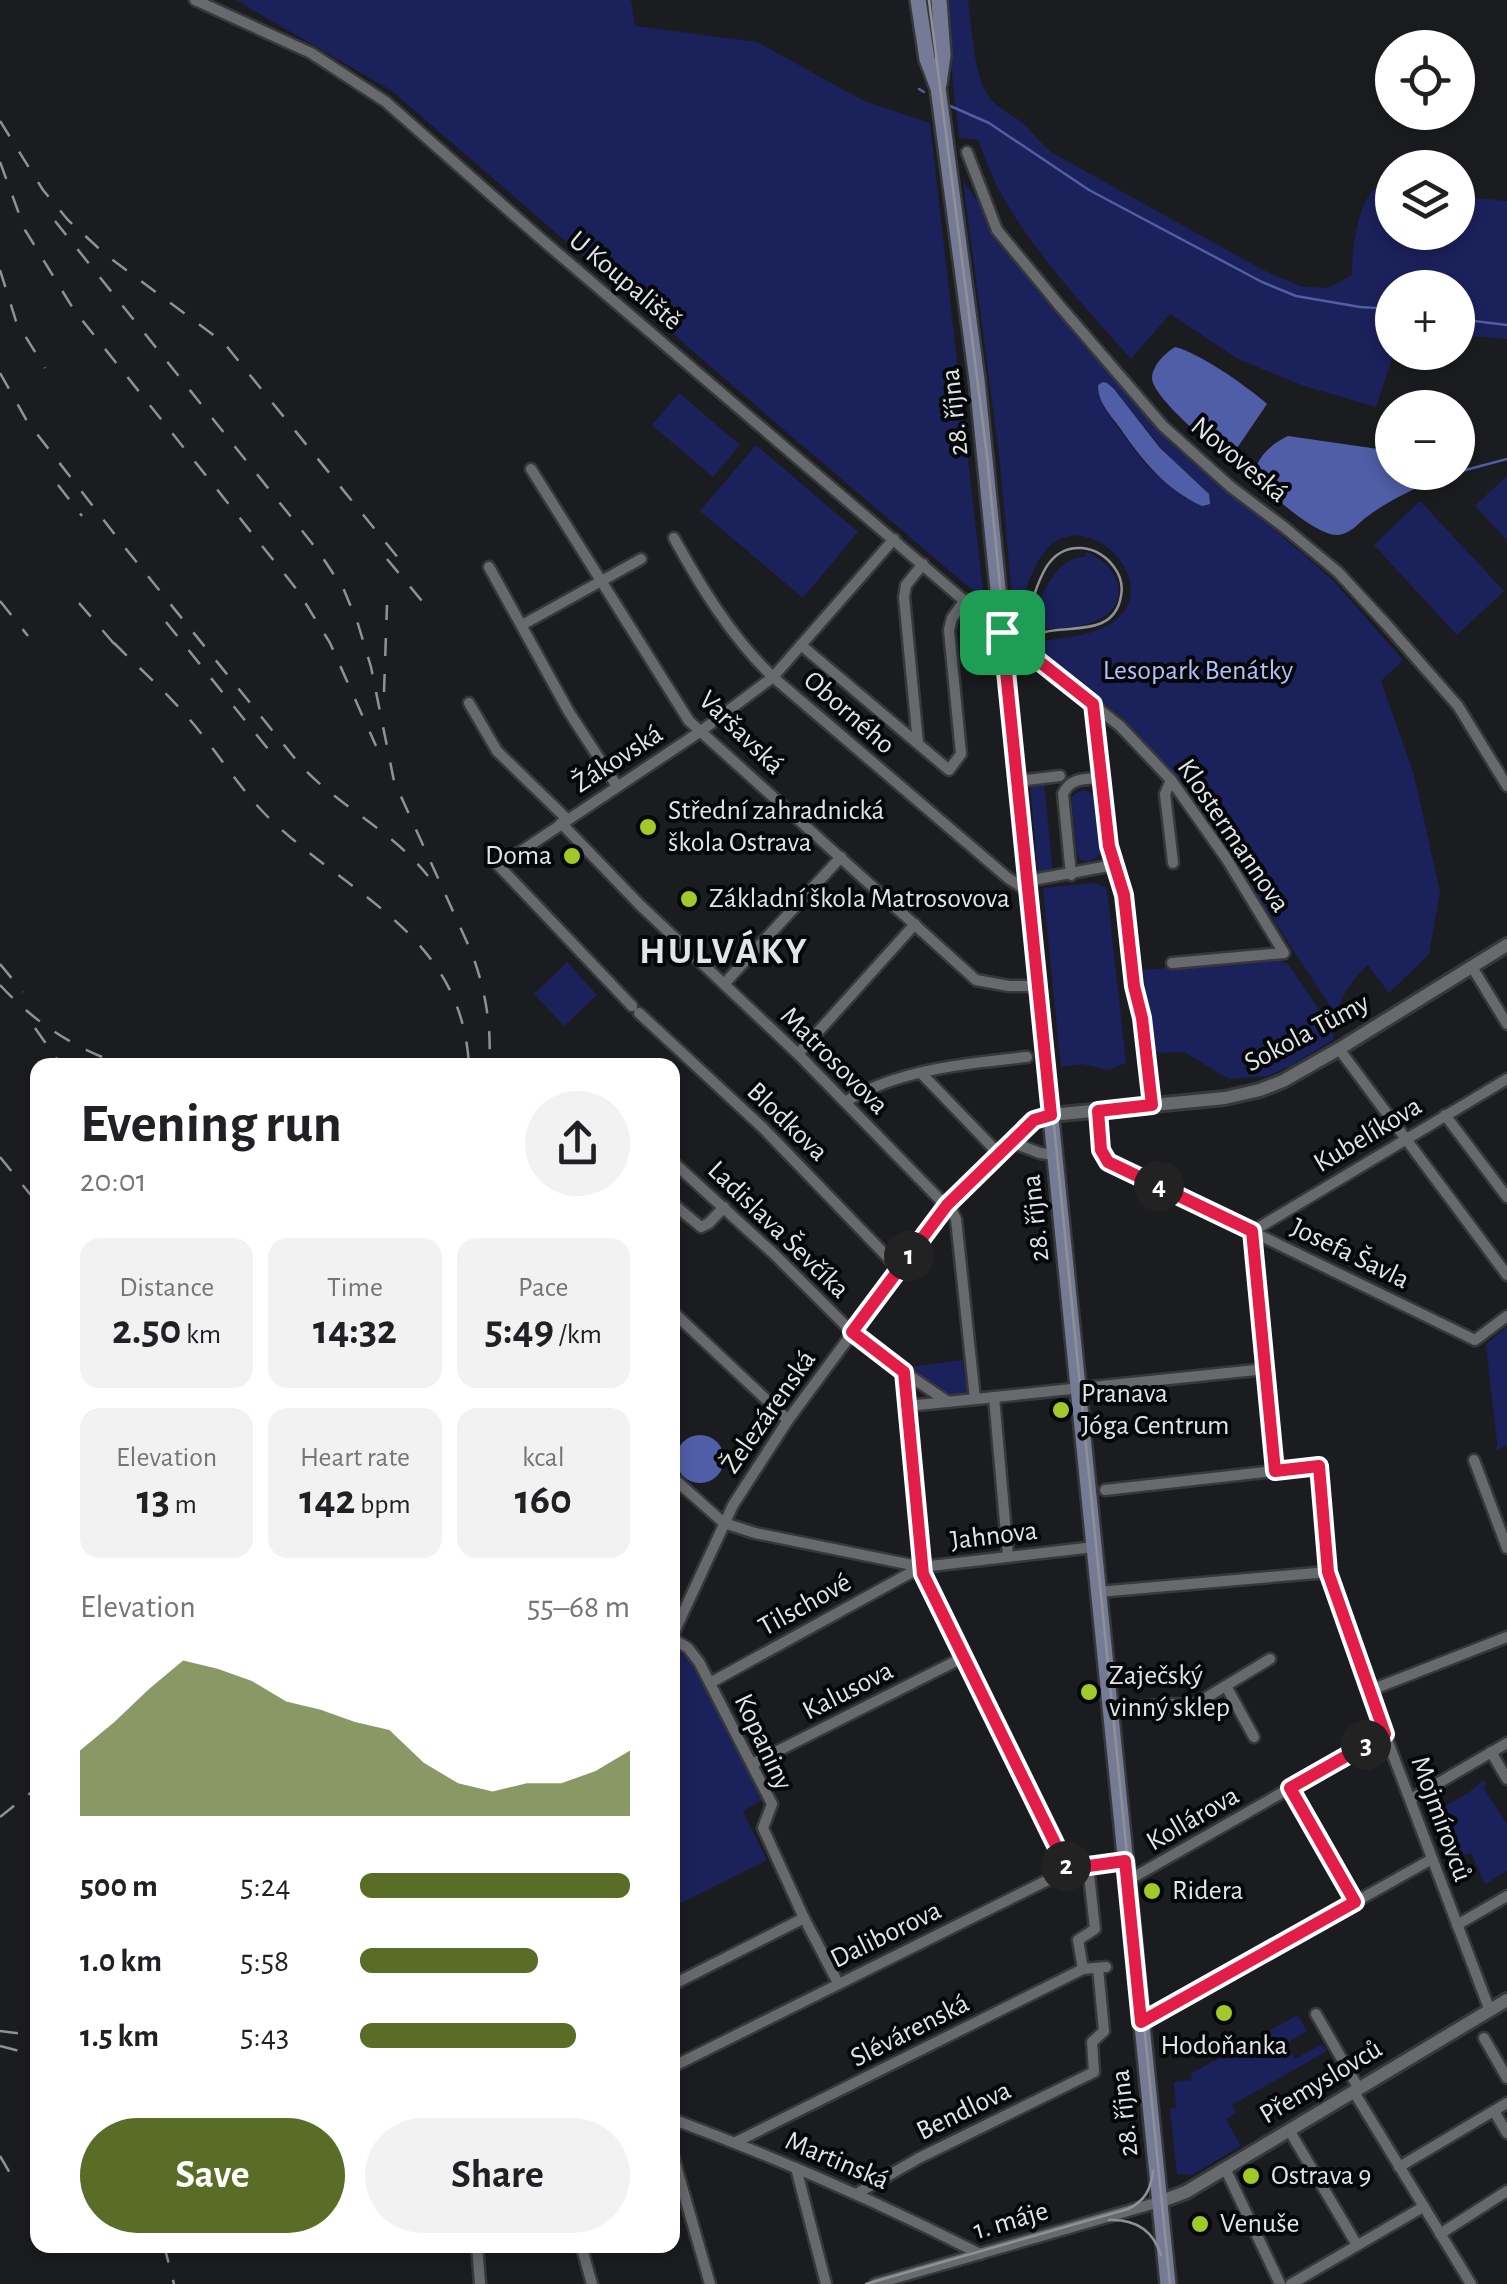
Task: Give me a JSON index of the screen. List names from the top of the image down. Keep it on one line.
{"streets":{"main road":["28. října"],"street":["U Koupaliště","Novoveská","Oborného","Varšavská","Žákovská","Klostermannova","Sokola Tůmy","Matrosovova","Blodkova","Kubelíkova","Ladislava Ševčíka","Josefa Šavla","Železárenská","Jahnova","Tilschové","Kalusova","Kopaniny","Kollárova","Mojmírovců","Daliborova","Slévárenská","Přemyslovců","Bendlova","Martinská","1. máje"]},"crossings":[["U Koupaliště","28. října"],["U Koupaliště","Žákovská"],["U Koupaliště","Klostermannova"],["28. října","Oborného"],["28. října","Varšavská"],["28. října","Klostermannova"],["28. října","Sokola Tůmy"],["28. října","Železárenská"],["28. října","Jahnova"],["28. října","Kollárova"],["28. října","Daliborova"],["28. října","Přemyslovců"],["28. října","1. máje"],["Oborného","Žákovská"],["Varšavská","Žákovská"],["Žákovská","Matrosovova"],["Žákovská","Blodkova"],["Sokola Tůmy","Josefa Šavla"],["Sokola Tůmy","Železárenská"],["Matrosovova","Železárenská"],["Blodkova","Železárenská"],["Kubelíkova","Josefa Šavla"],["Ladislava Ševčíka","Železárenská"],["Železárenská","Jahnova"],["Jahnova","Tilschové"],["Tilschové","Kopaniny"],["Kalusova","Kopaniny"],["Kopaniny","Daliborova"],["Kollárova","Mojmírovců"],["Mojmírovců","Přemyslovců"],["Slévárenská","Bendlova"],["Slévárenská","Martinská"],["Přemyslovců","1. máje"],["Bendlova","Martinská"],["Martinská","1. máje"]],"districts":["HULVÁKY"],"parks":["Lesopark Benátky"],"places":["Střední zahradnická škola Ostrava","Doma","Základní škola Matrosovova","Pranava Jóga Centrum","Zaječský vinný sklep","Ridera","Hodoňanka","Ostrava 9","Venuše"],"page":{"map_buttons":["+","−"],"heading":["Evening run","20:01"],"pins":["4","1","3","2"],"stats":[["Distance","2.50 km"],["Time","14:32"],["Pace","5:49 /km"],["Elevation","13 m"],["Heart rate","142 bpm"],["kcal","160"]],"chart":["Elevation","55–68 m"],"list":[{"name":"500 m","note":"5:24"},{"name":"1.0 km","note":"5:58"},{"name":"1.5 km","note":"5:43"}],"buttons":["Save","Share"]}}
